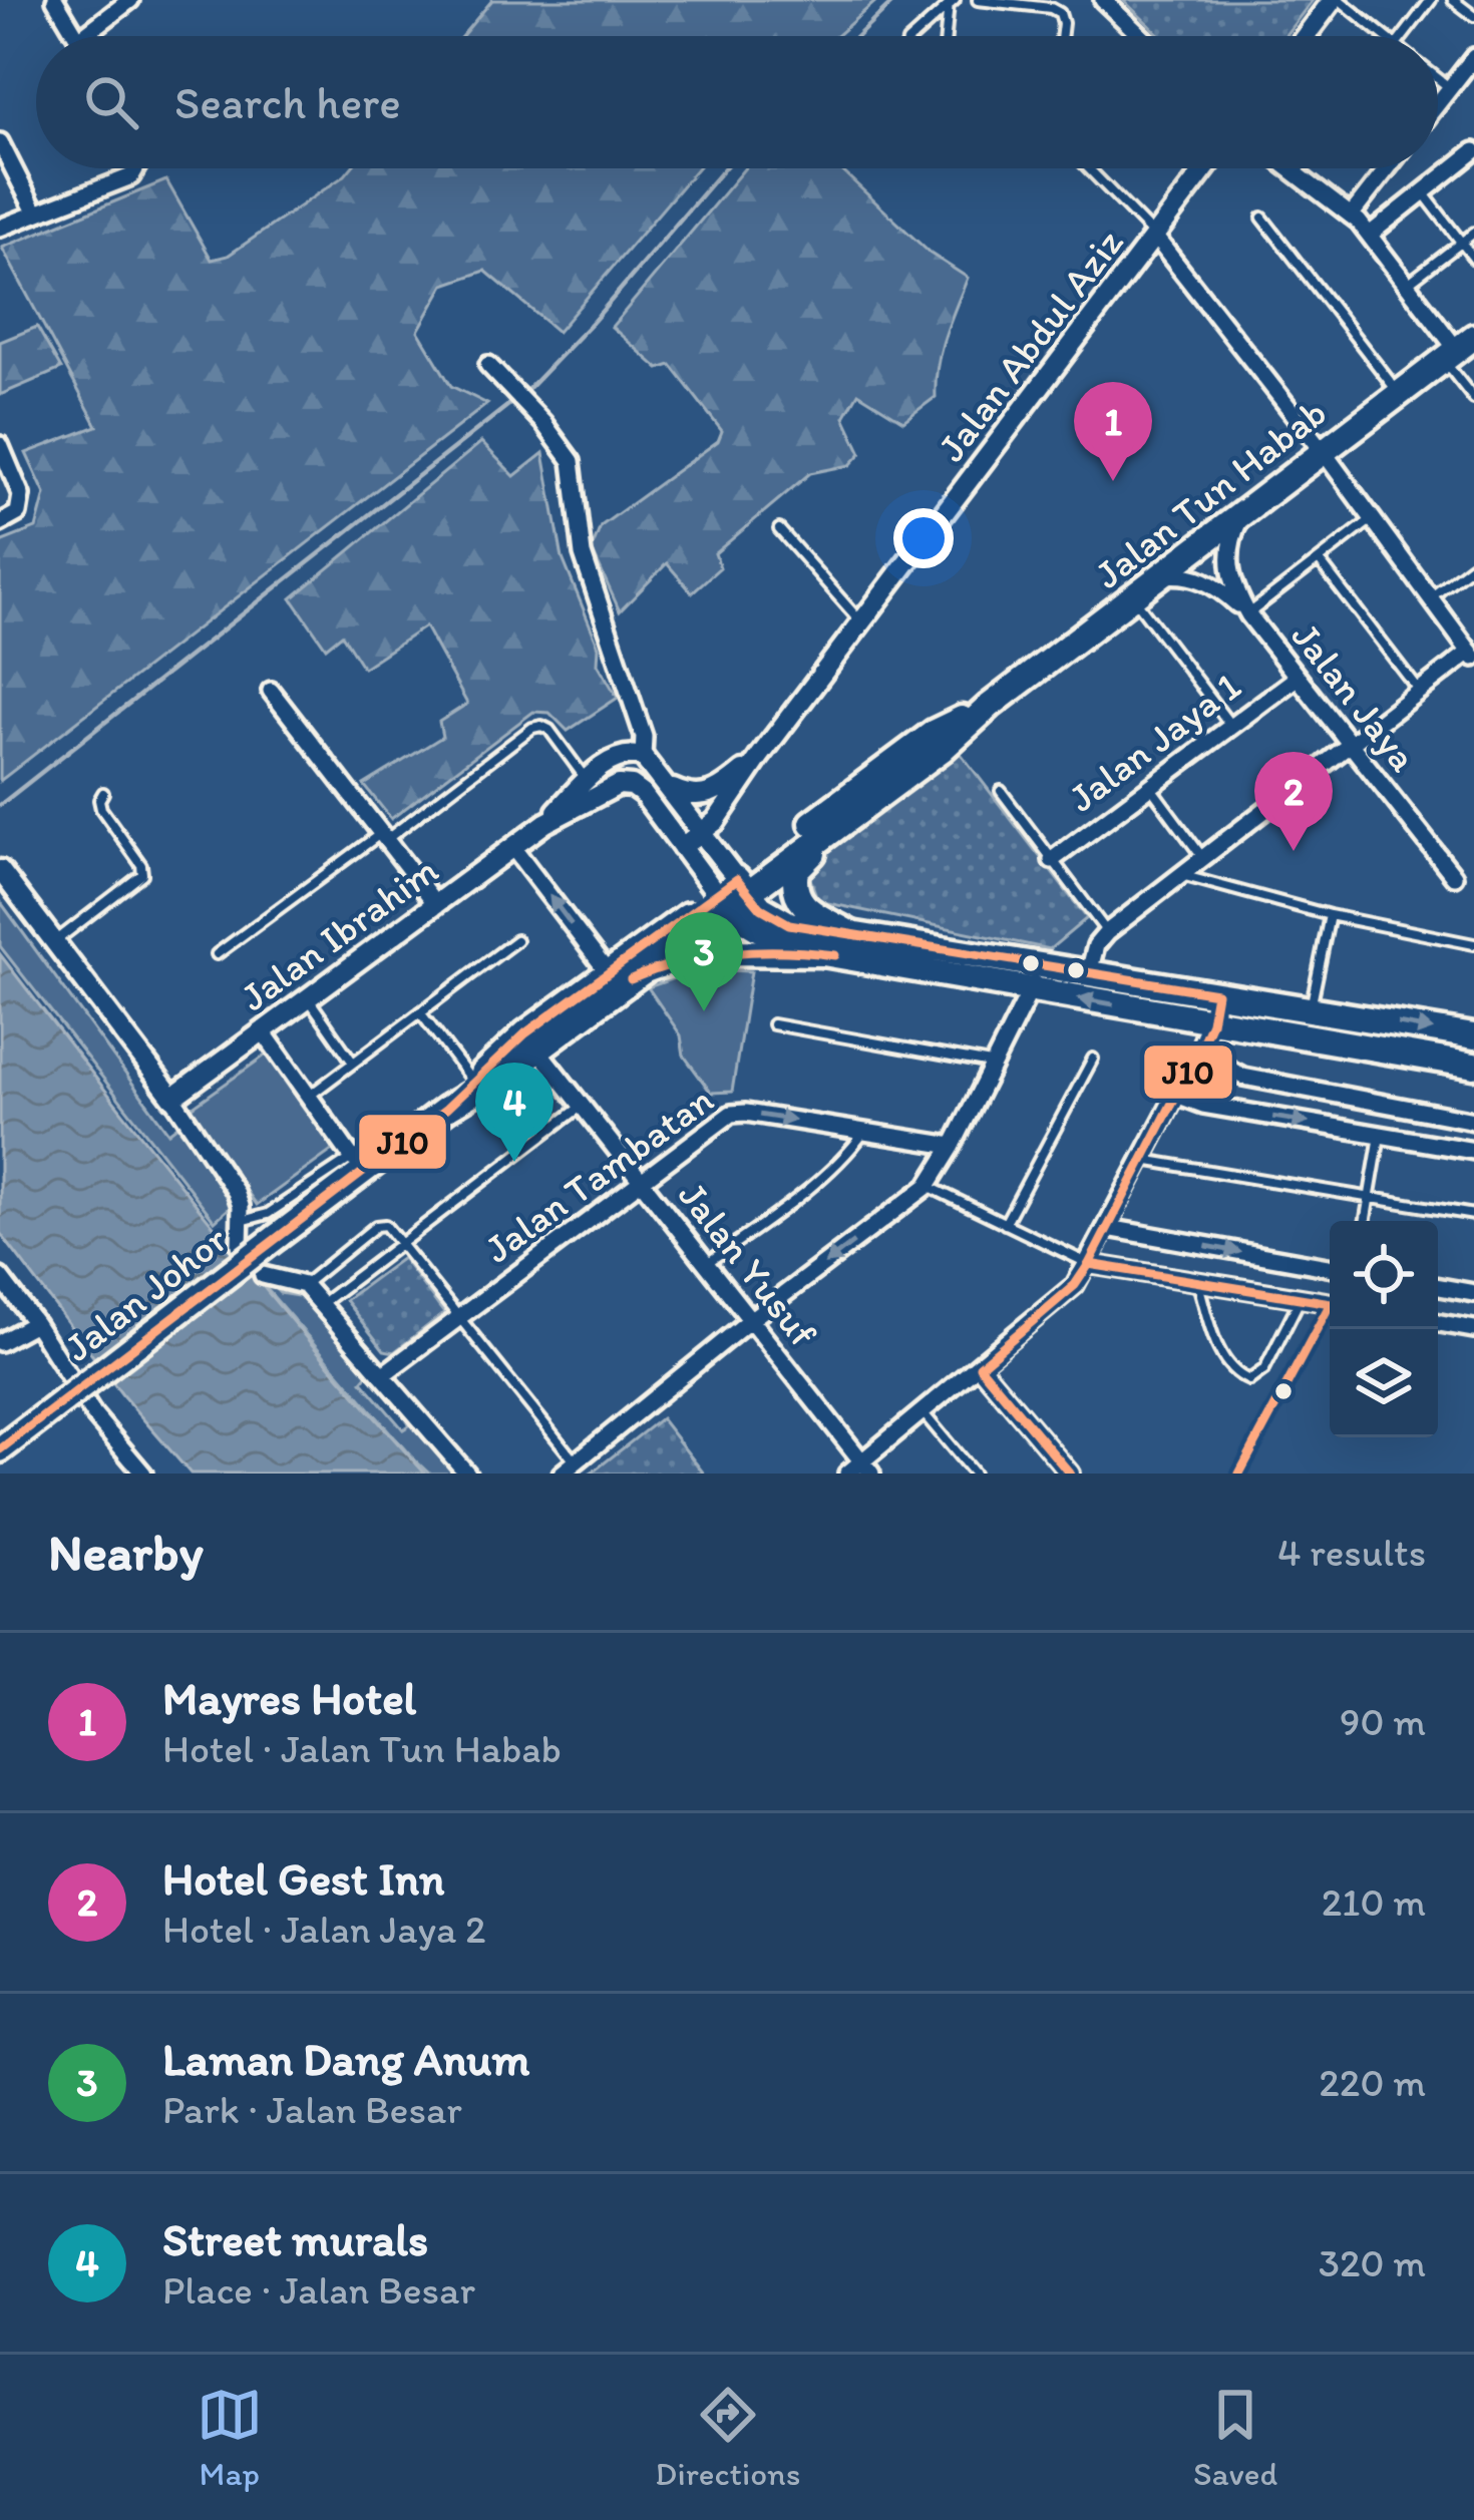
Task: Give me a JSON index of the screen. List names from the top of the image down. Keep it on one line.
{"streets":{"main road":["Jalan Tun Habab","Jalan Johor"],"street":["Jalan Abdul Aziz","Jalan Jaya","Jalan Jaya 1","Jalan Ibrahim","Jalan Tambatan","Jalan Yusuf"]},"crossings":[["Jalan Tun Habab","Jalan Jaya"],["Jalan Tun Habab","Jalan Ibrahim"],["Jalan Jaya","Jalan Jaya 1"],["Jalan Tambatan","Jalan Yusuf"]],"lines":["transit line J10"],"page":{"search":"Search here","pins":["1","2","3","4"],"heading":["Nearby","4 results"],"list":[{"mark":"1","name":"Mayres Hotel","note":"Hotel · Jalan Tun Habab","value":"90 m"},{"mark":"2","name":"Hotel Gest Inn","note":"Hotel · Jalan Jaya 2","value":"210 m"},{"mark":"3","name":"Laman Dang Anum","note":"Park · Jalan Besar","value":"220 m"},{"mark":"4","name":"Street murals","note":"Place · Jalan Besar","value":"320 m"}],"nav":["Map","Directions","Saved"]}}
